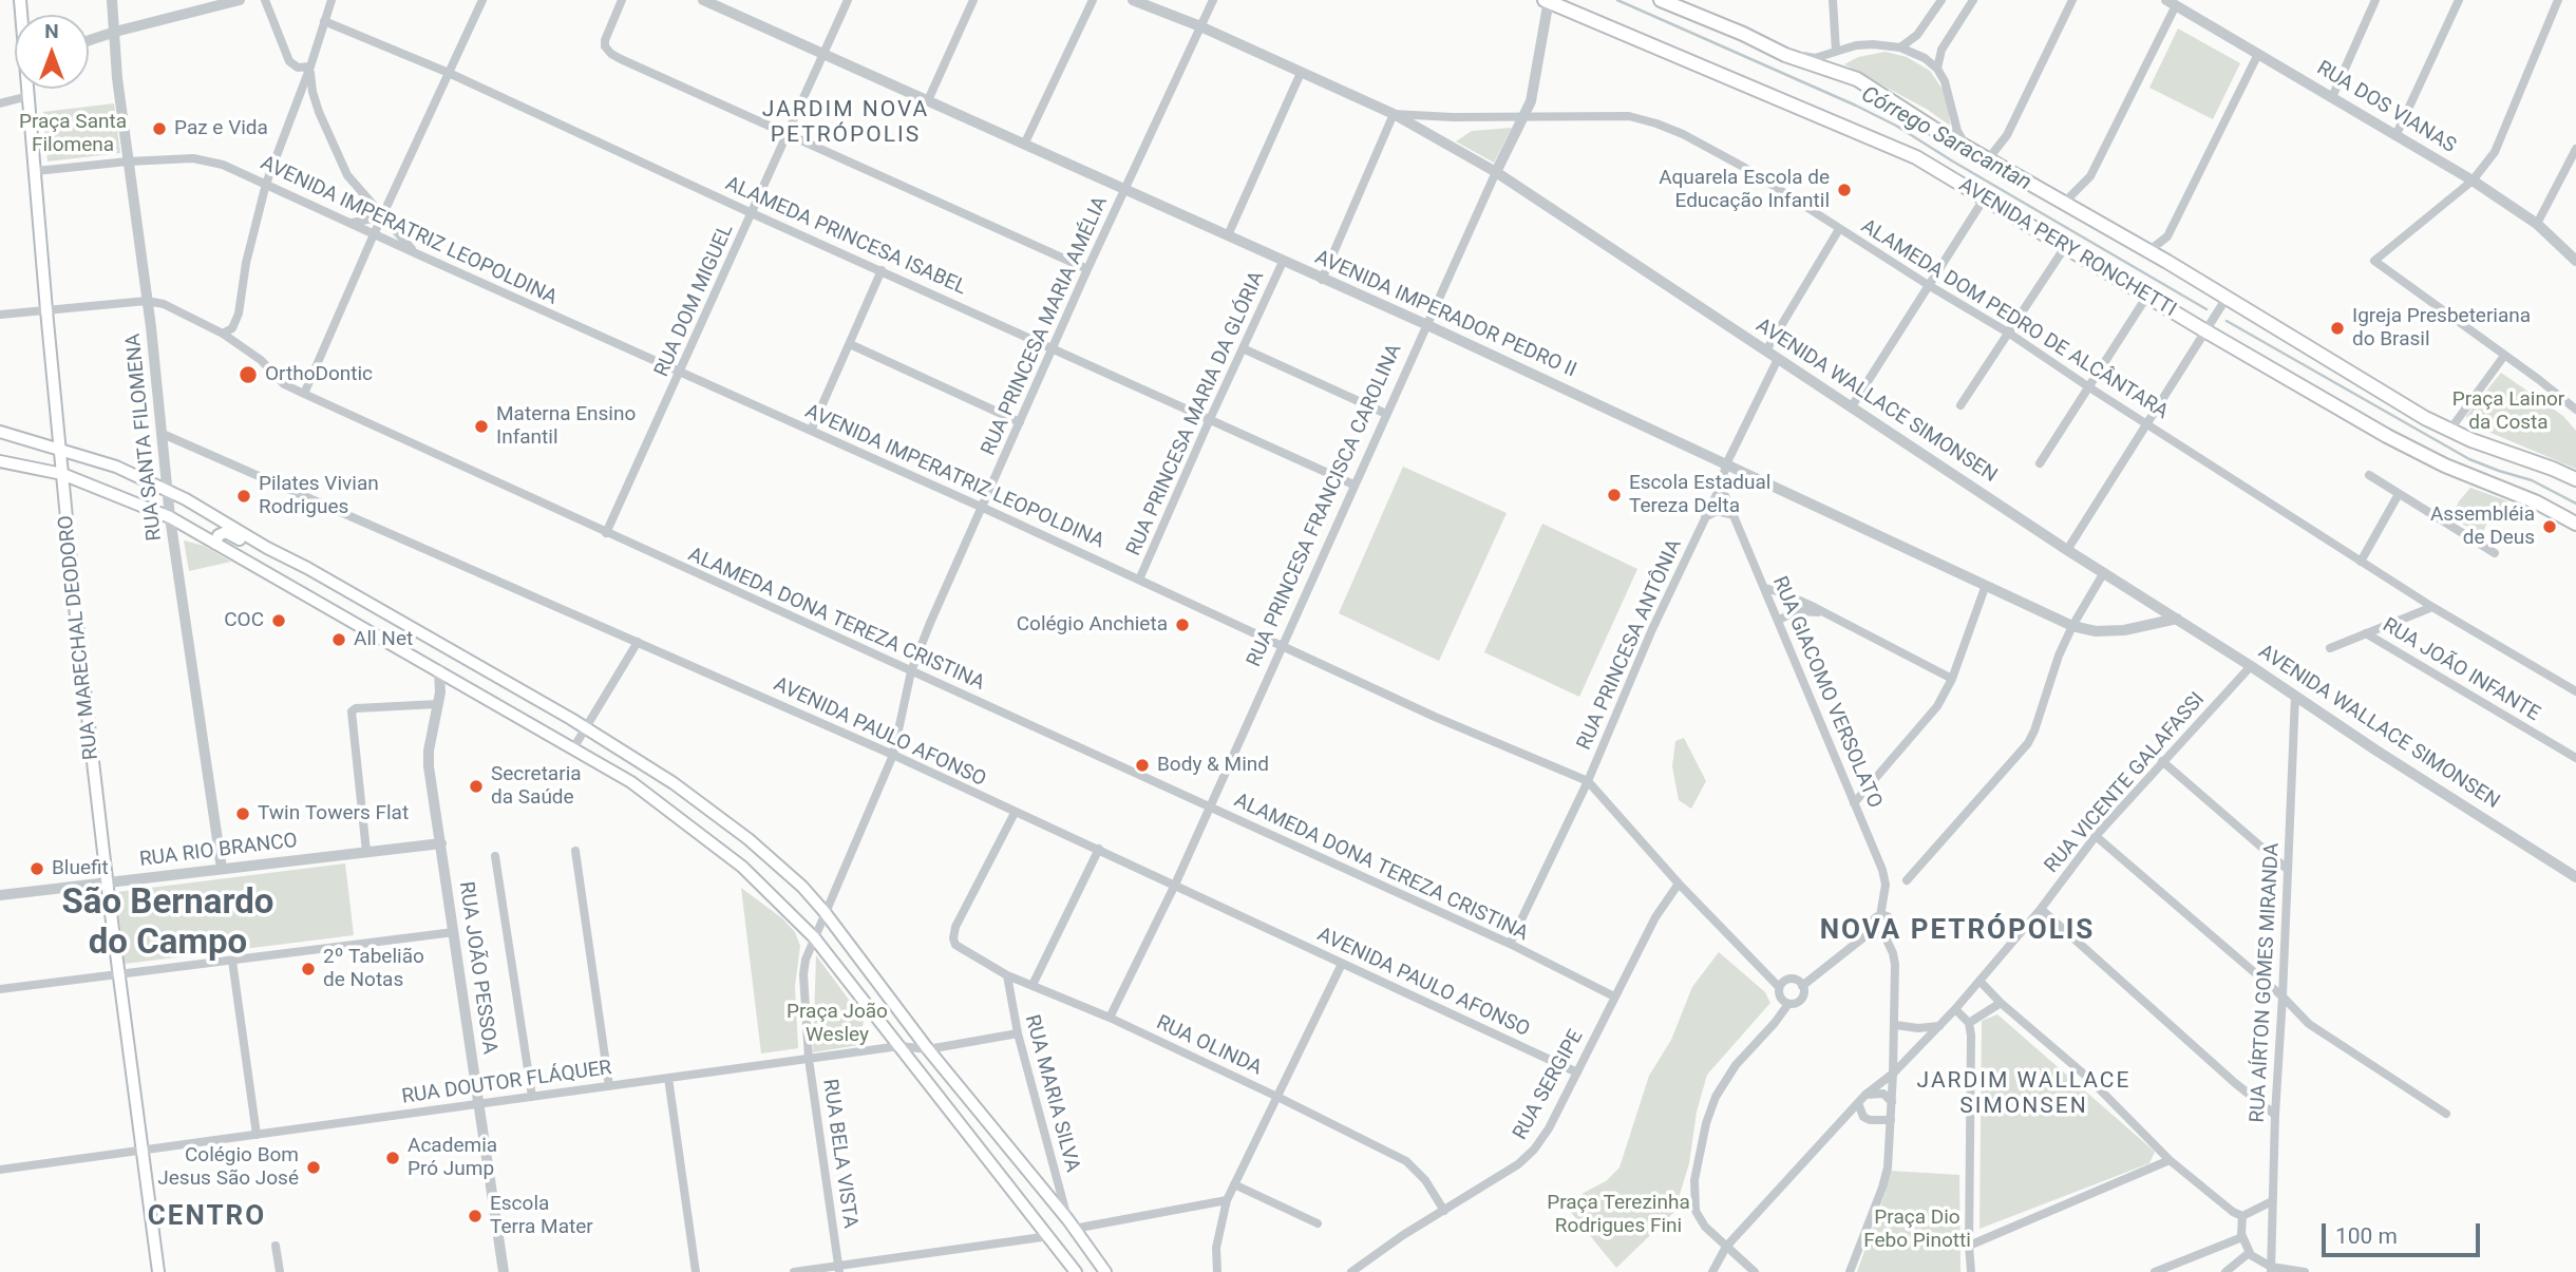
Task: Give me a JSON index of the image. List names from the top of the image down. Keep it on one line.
{"streets":{"main road":["AVENIDA PERY RONCHETTI","RUA MARECHAL DEODORO"],"street":["RUA DOS VIANAS","AVENIDA IMPERATRIZ LEOPOLDINA","ALAMEDA PRINCESA ISABEL","RUA DOM MIGUEL","AVENIDA IMPERADOR PEDRO II","ALAMEDA DOM PEDRO DE ALCÂNTARA","RUA PRINCESA MARIA AMÉLIA","AVENIDA WALLACE SIMONSEN","RUA PRINCESA MARIA DA GLÓRIA","RUA SANTA FILOMENA","RUA PRINCESA FRANCISCA CAROLINA","ALAMEDA DONA TEREZA CRISTINA","RUA PRINCESA ANTÔNIA","RUA JOÃO INFANTE","RUA GIACOMO VERSOLATO","AVENIDA PAULO AFONSO","RUA VICENTE GALAFASSI","RUA RIO BRANCO","RUA JOÃO PESSOA","RUA AÍRTON GOMES MIRANDA","RUA OLINDA","RUA DOUTOR FLÁQUER","RUA SERGIPE","RUA MARIA SILVA","RUA BELA VISTA"]},"crossings":[["AVENIDA IMPERATRIZ LEOPOLDINA","RUA DOM MIGUEL"],["AVENIDA IMPERATRIZ LEOPOLDINA","RUA PRINCESA MARIA AMÉLIA"],["AVENIDA IMPERATRIZ LEOPOLDINA","RUA PRINCESA MARIA DA GLÓRIA"],["AVENIDA IMPERATRIZ LEOPOLDINA","RUA SANTA FILOMENA"],["AVENIDA IMPERATRIZ LEOPOLDINA","RUA PRINCESA FRANCISCA CAROLINA"],["AVENIDA IMPERATRIZ LEOPOLDINA","RUA MARECHAL DEODORO"],["AVENIDA IMPERATRIZ LEOPOLDINA","RUA PRINCESA ANTÔNIA"],["AVENIDA IMPERATRIZ LEOPOLDINA","RUA SERGIPE"],["ALAMEDA PRINCESA ISABEL","RUA DOM MIGUEL"],["ALAMEDA PRINCESA ISABEL","RUA PRINCESA MARIA AMÉLIA"],["ALAMEDA PRINCESA ISABEL","RUA PRINCESA MARIA DA GLÓRIA"],["ALAMEDA PRINCESA ISABEL","RUA PRINCESA FRANCISCA CAROLINA"],["AVENIDA PERY RONCHETTI","RUA PRINCESA FRANCISCA CAROLINA"],["RUA DOM MIGUEL","AVENIDA IMPERADOR PEDRO II"],["RUA DOM MIGUEL","ALAMEDA DONA TEREZA CRISTINA"],["AVENIDA IMPERADOR PEDRO II","RUA PRINCESA MARIA AMÉLIA"],["AVENIDA IMPERADOR PEDRO II","AVENIDA WALLACE SIMONSEN"],["AVENIDA IMPERADOR PEDRO II","RUA PRINCESA MARIA DA GLÓRIA"],["AVENIDA IMPERADOR PEDRO II","RUA PRINCESA FRANCISCA CAROLINA"],["AVENIDA IMPERADOR PEDRO II","RUA PRINCESA ANTÔNIA"],["ALAMEDA DOM PEDRO DE ALCÂNTARA","AVENIDA WALLACE SIMONSEN"],["ALAMEDA DOM PEDRO DE ALCÂNTARA","RUA PRINCESA FRANCISCA CAROLINA"],["RUA PRINCESA MARIA AMÉLIA","AVENIDA WALLACE SIMONSEN"],["RUA PRINCESA MARIA AMÉLIA","ALAMEDA DONA TEREZA CRISTINA"],["RUA PRINCESA MARIA AMÉLIA","AVENIDA PAULO AFONSO"],["RUA PRINCESA MARIA AMÉLIA","RUA BELA VISTA"],["AVENIDA WALLACE SIMONSEN","RUA PRINCESA FRANCISCA CAROLINA"],["AVENIDA WALLACE SIMONSEN","RUA PRINCESA ANTÔNIA"],["AVENIDA WALLACE SIMONSEN","RUA VICENTE GALAFASSI"],["AVENIDA WALLACE SIMONSEN","RUA AÍRTON GOMES MIRANDA"],["RUA SANTA FILOMENA","ALAMEDA DONA TEREZA CRISTINA"],["RUA SANTA FILOMENA","AVENIDA PAULO AFONSO"],["RUA SANTA FILOMENA","RUA RIO BRANCO"],["RUA PRINCESA FRANCISCA CAROLINA","ALAMEDA DONA TEREZA CRISTINA"],["RUA PRINCESA FRANCISCA CAROLINA","AVENIDA PAULO AFONSO"],["RUA PRINCESA FRANCISCA CAROLINA","RUA OLINDA"],["ALAMEDA DONA TEREZA CRISTINA","RUA MARECHAL DEODORO"],["ALAMEDA DONA TEREZA CRISTINA","RUA PRINCESA ANTÔNIA"],["ALAMEDA DONA TEREZA CRISTINA","RUA SERGIPE"],["RUA MARECHAL DEODORO","RUA RIO BRANCO"],["RUA MARECHAL DEODORO","RUA DOUTOR FLÁQUER"],["RUA PRINCESA ANTÔNIA","RUA GIACOMO VERSOLATO"],["AVENIDA PAULO AFONSO","RUA OLINDA"],["AVENIDA PAULO AFONSO","RUA SERGIPE"],["RUA RIO BRANCO","RUA JOÃO PESSOA"],["RUA JOÃO PESSOA","RUA DOUTOR FLÁQUER"],["RUA OLINDA","RUA SERGIPE"],["RUA OLINDA","RUA MARIA SILVA"],["RUA DOUTOR FLÁQUER","RUA MARIA SILVA"],["RUA DOUTOR FLÁQUER","RUA BELA VISTA"]],"districts":["JARDIM NOVA PETRÓPOLIS","São Bernardo do Campo","NOVA PETRÓPOLIS","JARDIM WALLACE SIMONSEN","CENTRO"],"water":["Córrego Saracantan"],"parks":["Praça Santa Filomena","Praça Lainor da Costa","Praça João Wesley","Praça Terezinha Rodrigues Fini","Praça Dio Febo Pinotti"],"places":["Paz e Vida","Aquarela Escola de Educação Infantil","Igreja Presbeteriana do Brasil","OrthoDontic","Materna Ensino Infantil","Escola Estadual Tereza Delta","Pilates Vivian Rodrigues","Assembléia de Deus","COC","Colégio Anchieta","All Net","Body & Mind","Secretaria da Saúde","Twin Towers Flat","Bluefit","2º Tabelião de Notas","Academia Pró Jump","Colégio Bom Jesus São José","Escola Terra Mater"],"scale_bar":"100 m","north":"top"}
